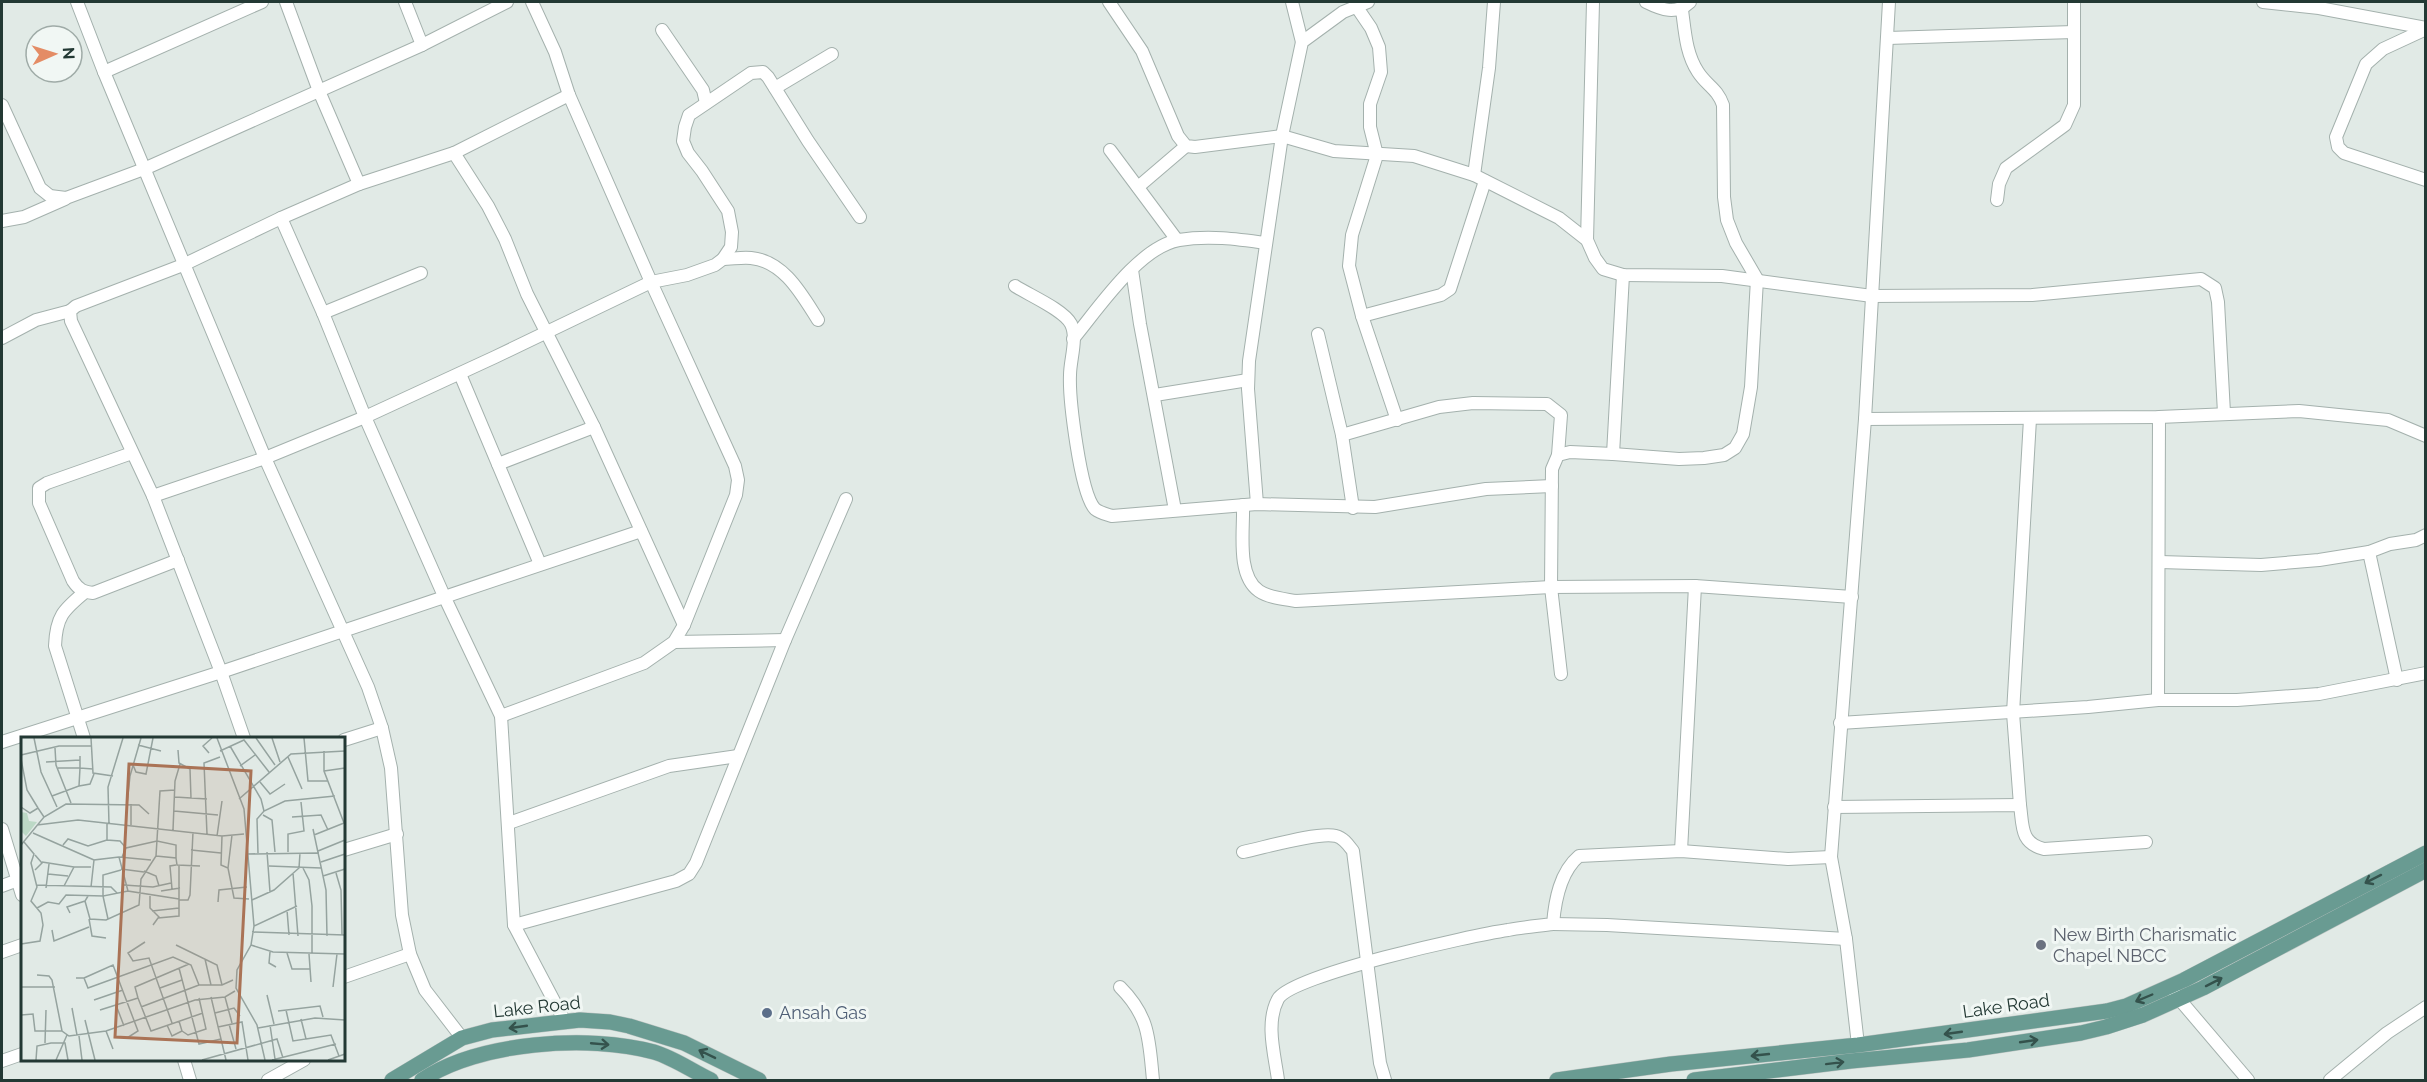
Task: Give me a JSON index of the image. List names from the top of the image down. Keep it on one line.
{"streets":{"main road":["Lake Road"]},"places":["New Birth Charismatic Chapel NBCC","Ansah Gas"],"north":"right"}
